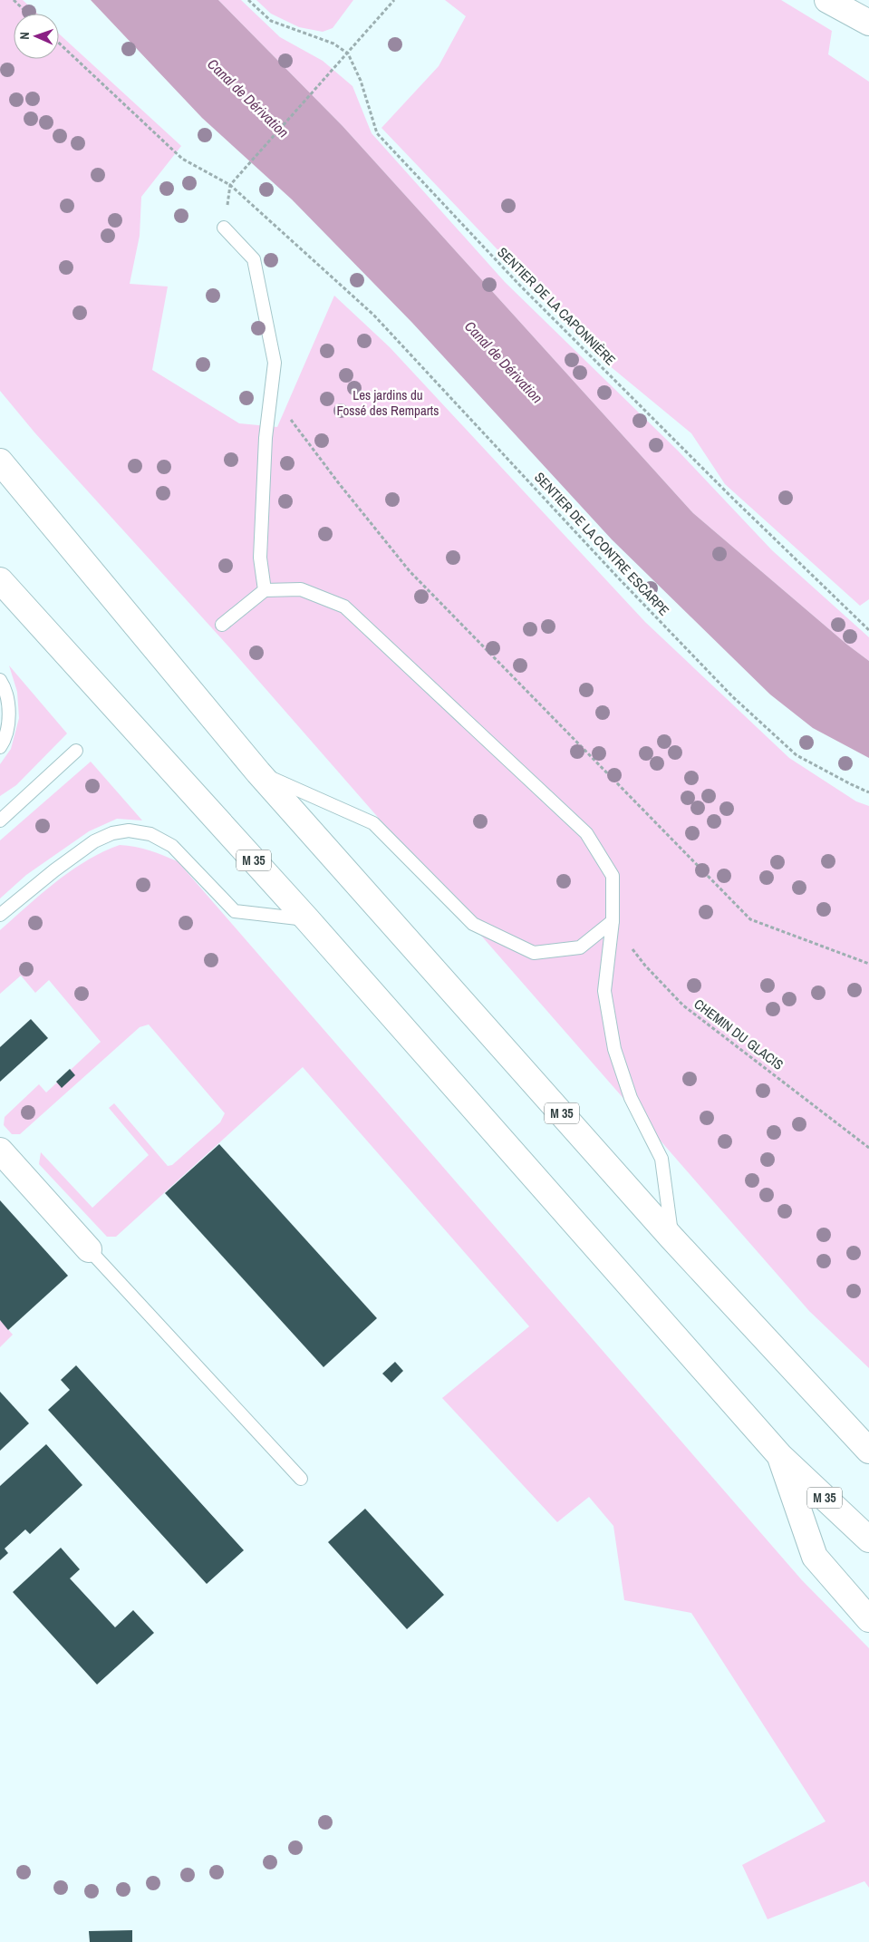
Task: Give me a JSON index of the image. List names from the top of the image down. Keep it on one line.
{"streets":{"main road":["M 35"],"path":["SENTIER DE LA CAPONNIÈRE","SENTIER DE LA CONTRE ESCARPE","CHEMIN DU GLACIS"]},"water":["Canal de Dérivation"],"parks":["Les jardins du Fossé des Remparts"],"north":"left"}
